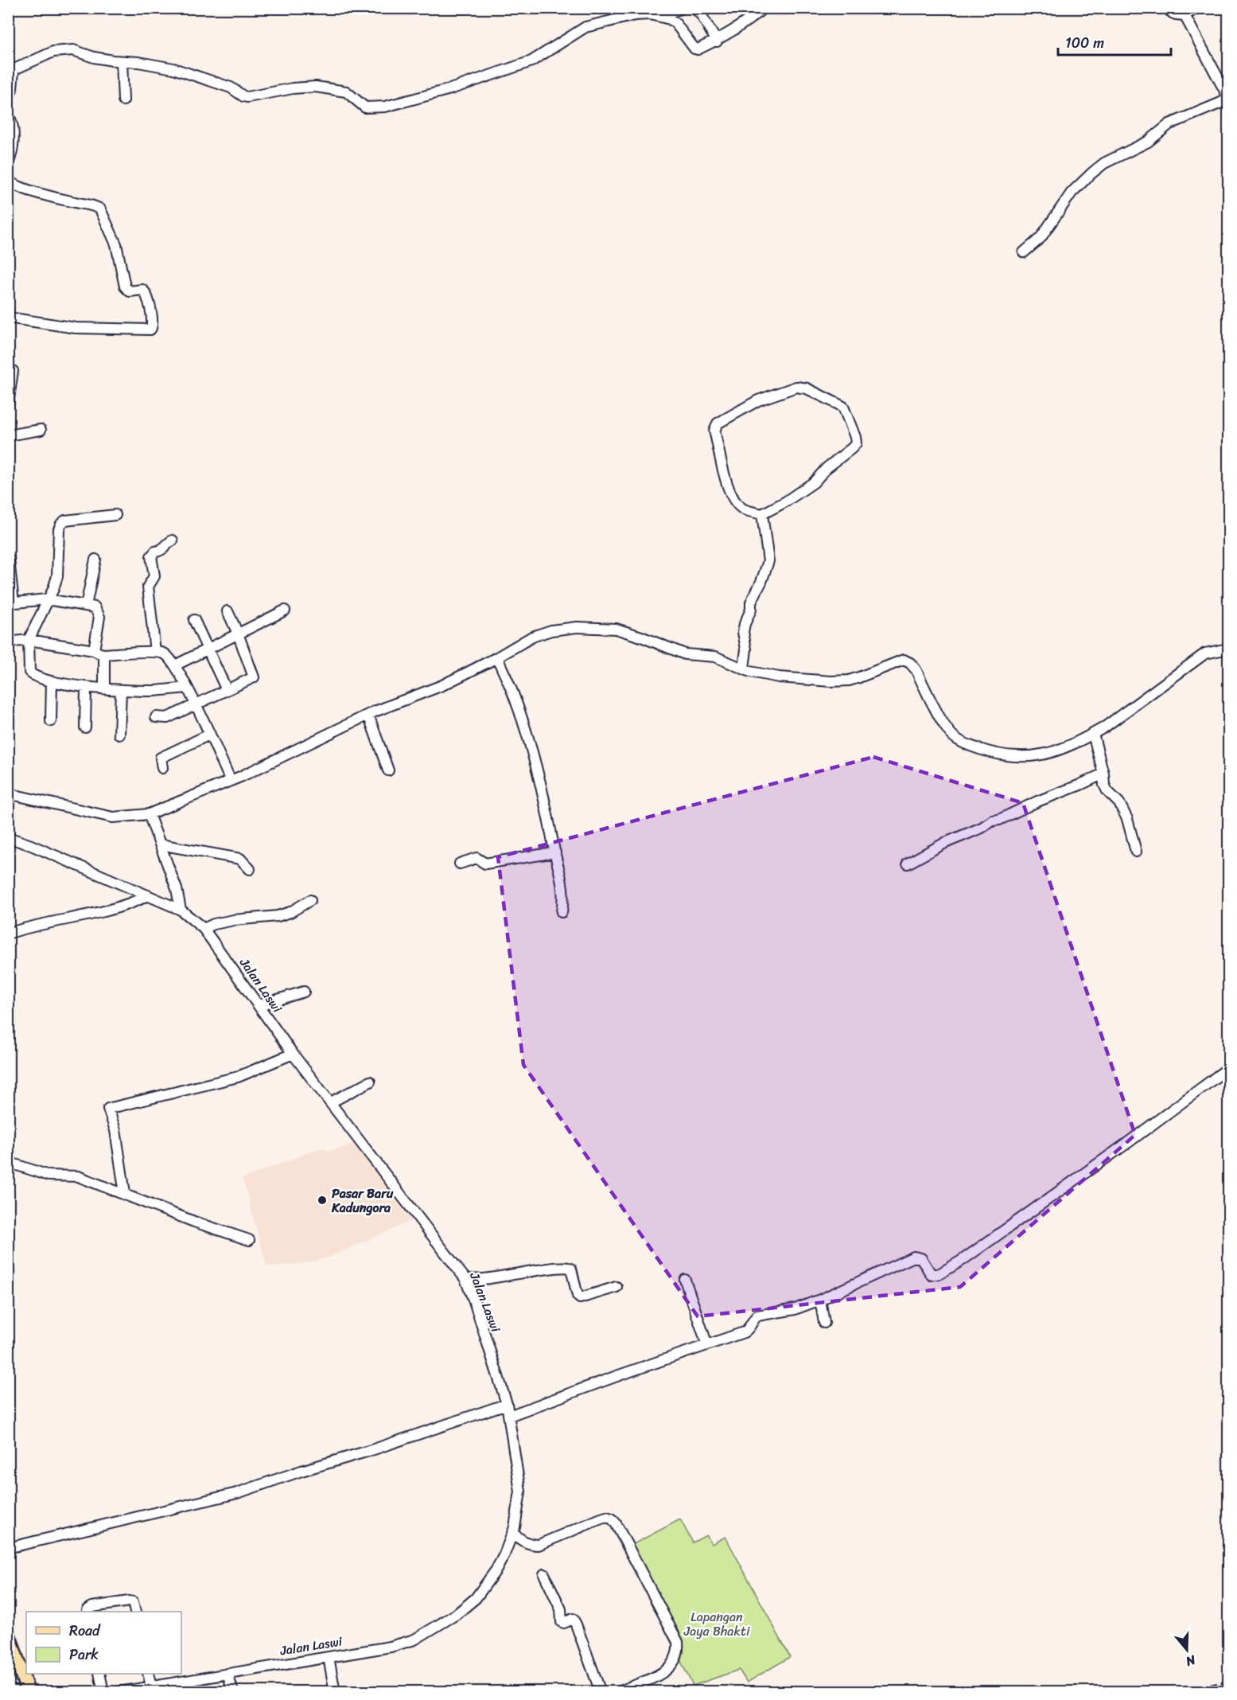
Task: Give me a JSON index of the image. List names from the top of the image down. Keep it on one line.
{"streets":{"street":["Jalan Laswi"]},"parks":["Lapangan Jaya Bhakti"],"places":["Pasar Baru Kadungora"],"legend":["Road","Park"],"scale_bar":"100 m","north":"bottom"}
